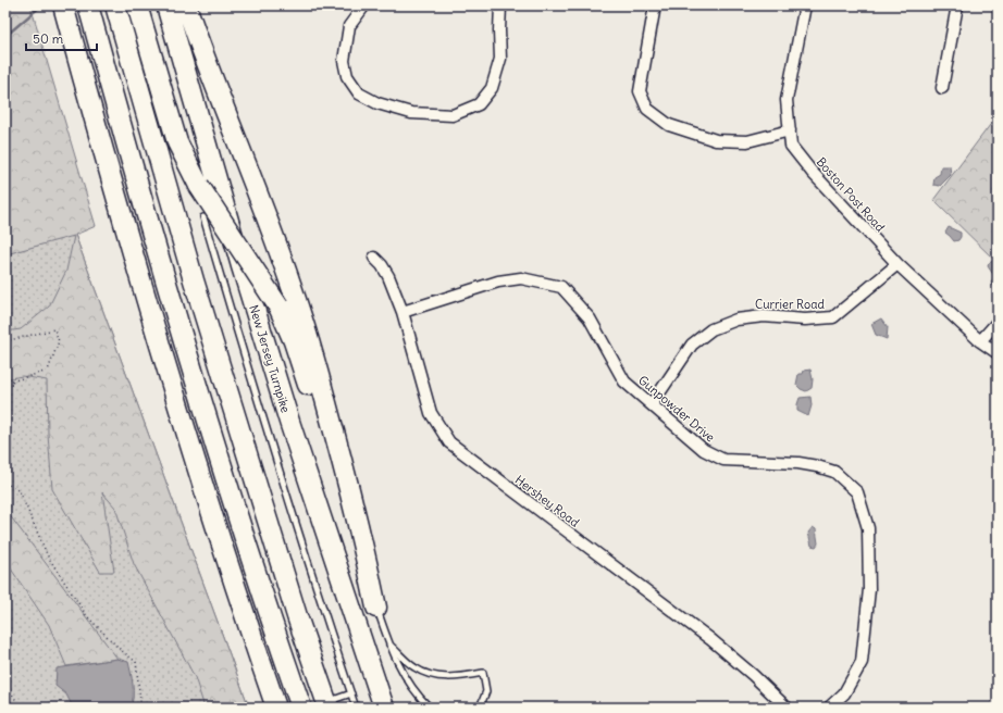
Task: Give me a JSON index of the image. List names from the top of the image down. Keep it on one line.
{"streets":{"highway":["New Jersey Turnpike"],"street":["Boston Post Road","Currier Road","Gunpowder Drive","Hershey Road"]},"crossings":[["Boston Post Road","Currier Road"],["Currier Road","Gunpowder Drive"],["Gunpowder Drive","Hershey Road"]],"scale_bar":"50 m"}
